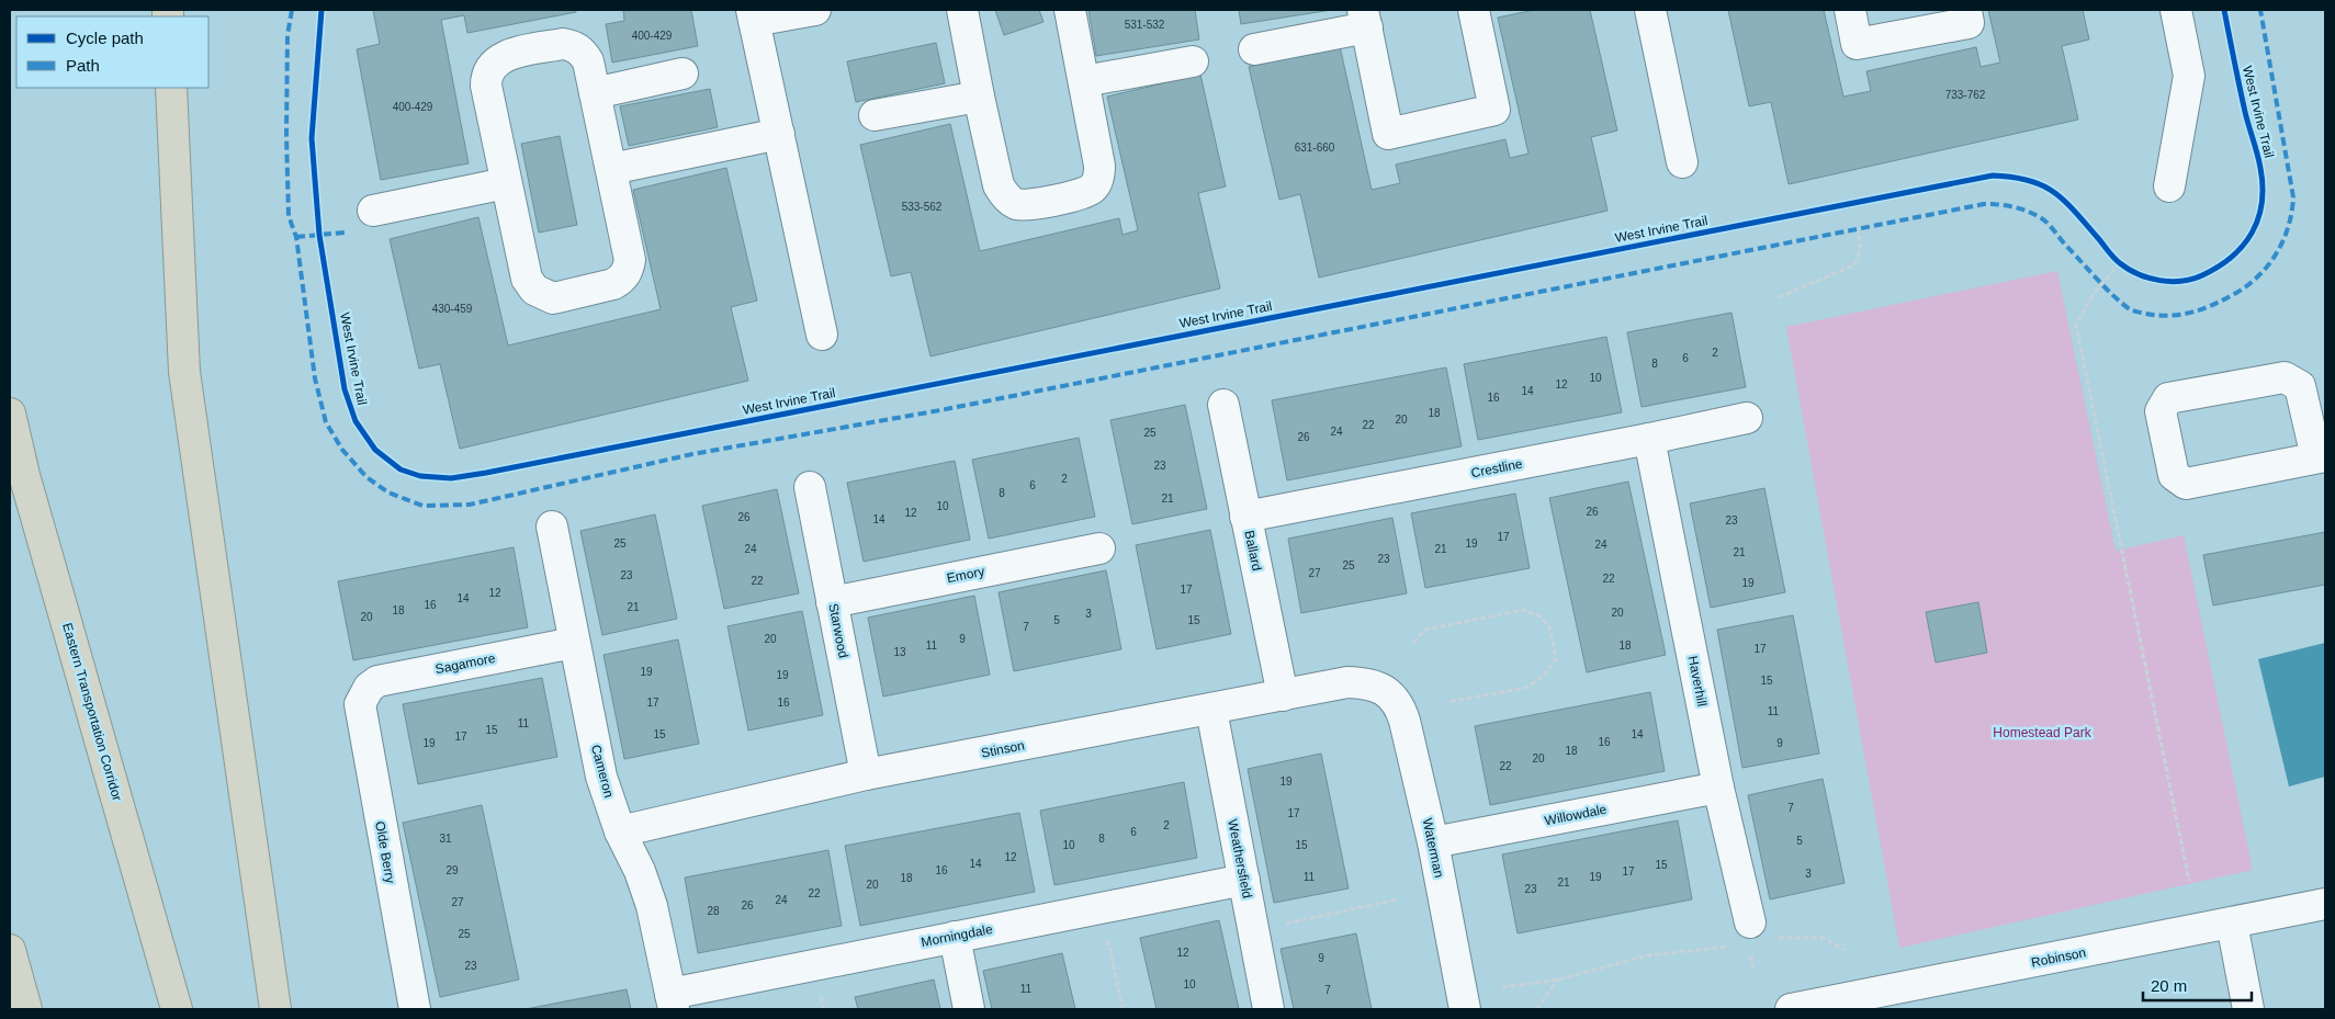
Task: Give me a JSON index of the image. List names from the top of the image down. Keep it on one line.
{"streets":{"highway":["Eastern Transportation Corridor"],"street":["Crestline","Ballard","Emory","Starwood","Sagamore","Haverhill","Stinson","Cameron","Willowdale","Waterman","Olde Berry","Weathersfield","Morningdale","Robinson"],"cycle path":["West Irvine Trail"]},"crossings":[["Crestline","Ballard"],["Crestline","Haverhill"],["Ballard","Stinson"],["Emory","Starwood"],["Starwood","Stinson"],["Sagamore","Cameron"],["Sagamore","Olde Berry"],["Haverhill","Willowdale"],["Stinson","Cameron"],["Stinson","Waterman"],["Stinson","Weathersfield"],["Cameron","Morningdale"],["Willowdale","Waterman"],["Weathersfield","Morningdale"]],"parks":["Homestead Park"],"house_numbers":["531-532","400-429","733-762","400-429","631-660","533-562","430-459","2","6","8","10","12","14","16","18","20","22","24","25","26","23","2","6","8","21","10","26","12","26","14","23","17","25","19","24","24","21","21","23","25","27","23","22","22","19","17","12","14","16","21","18","20","3","20","5","15","7","20","9","11","18","17","13","19","19","15","17","16","11","11","15","15","14","17","16","19","9","18","20","22","19","7","17","2","6","31","8","5","10","15","12","14","15","29","16","17","3","11","19","18","21","20","23","22","24","27","26","28","25","12","9","23","10","11","7"],"legend":["Cycle path","Path"],"scale_bar":"20 m"}
